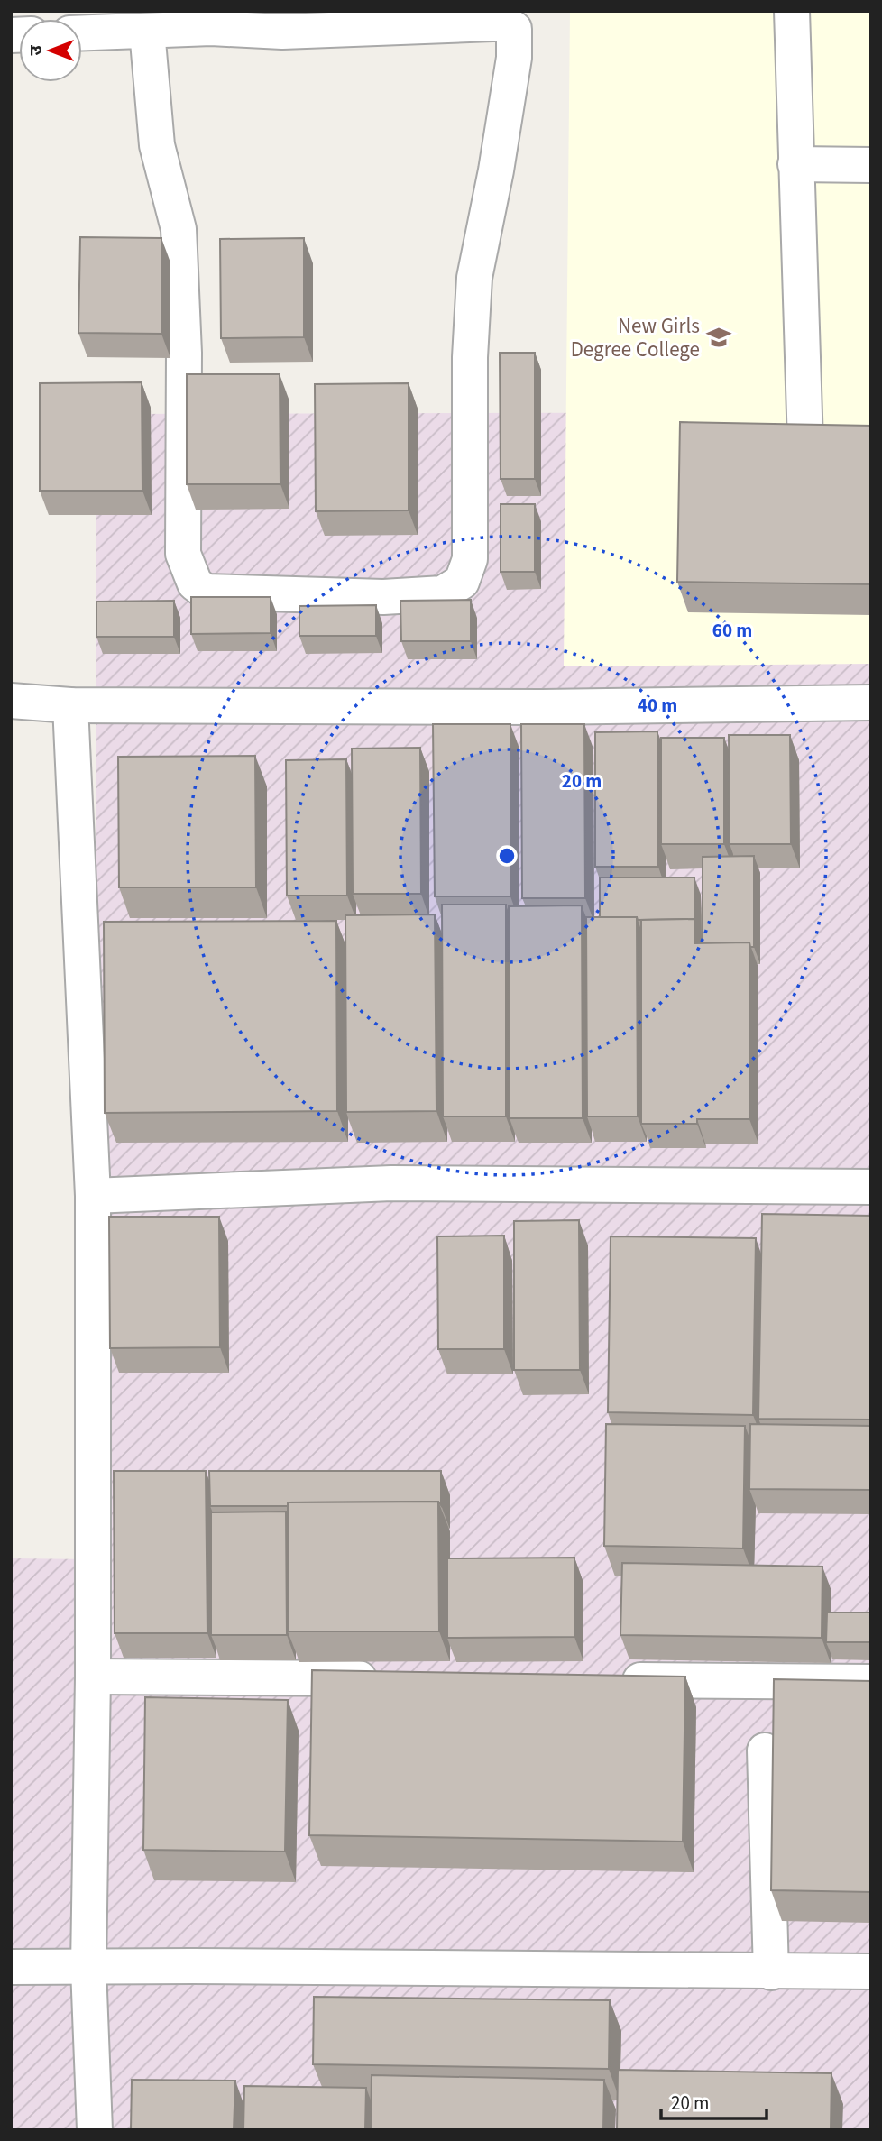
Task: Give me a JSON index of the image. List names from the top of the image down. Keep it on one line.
{"places":{"school or university":["New Girls Degree College"]},"scale_bar":"20 m","north":"left","rings":["60 m","40 m","20 m"]}
